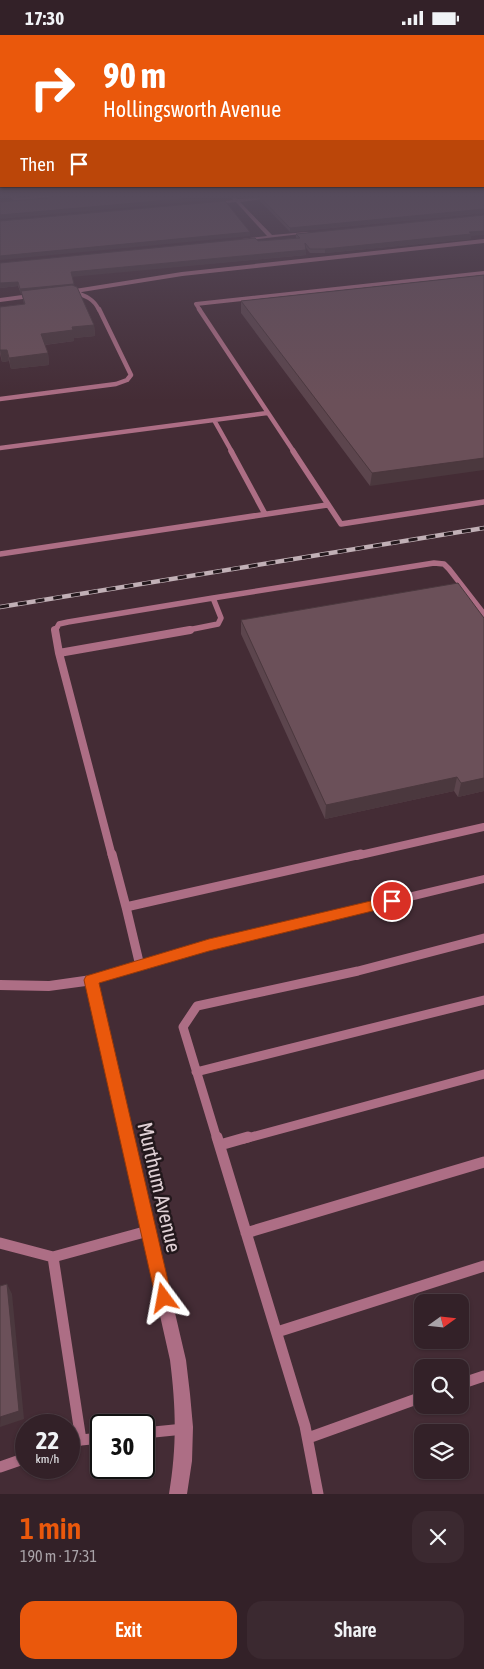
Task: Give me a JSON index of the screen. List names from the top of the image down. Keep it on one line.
{"streets":{"street":["Murthum Avenue"]},"north":"right","page":{"status":"17:30","turn":["90 m","Hollingsworth Avenue"],"then":"Then","speed":"22 km/h","limit":"30","heading":["1 min","190 m · 17:31"],"buttons":["Exit","Share"]}}
